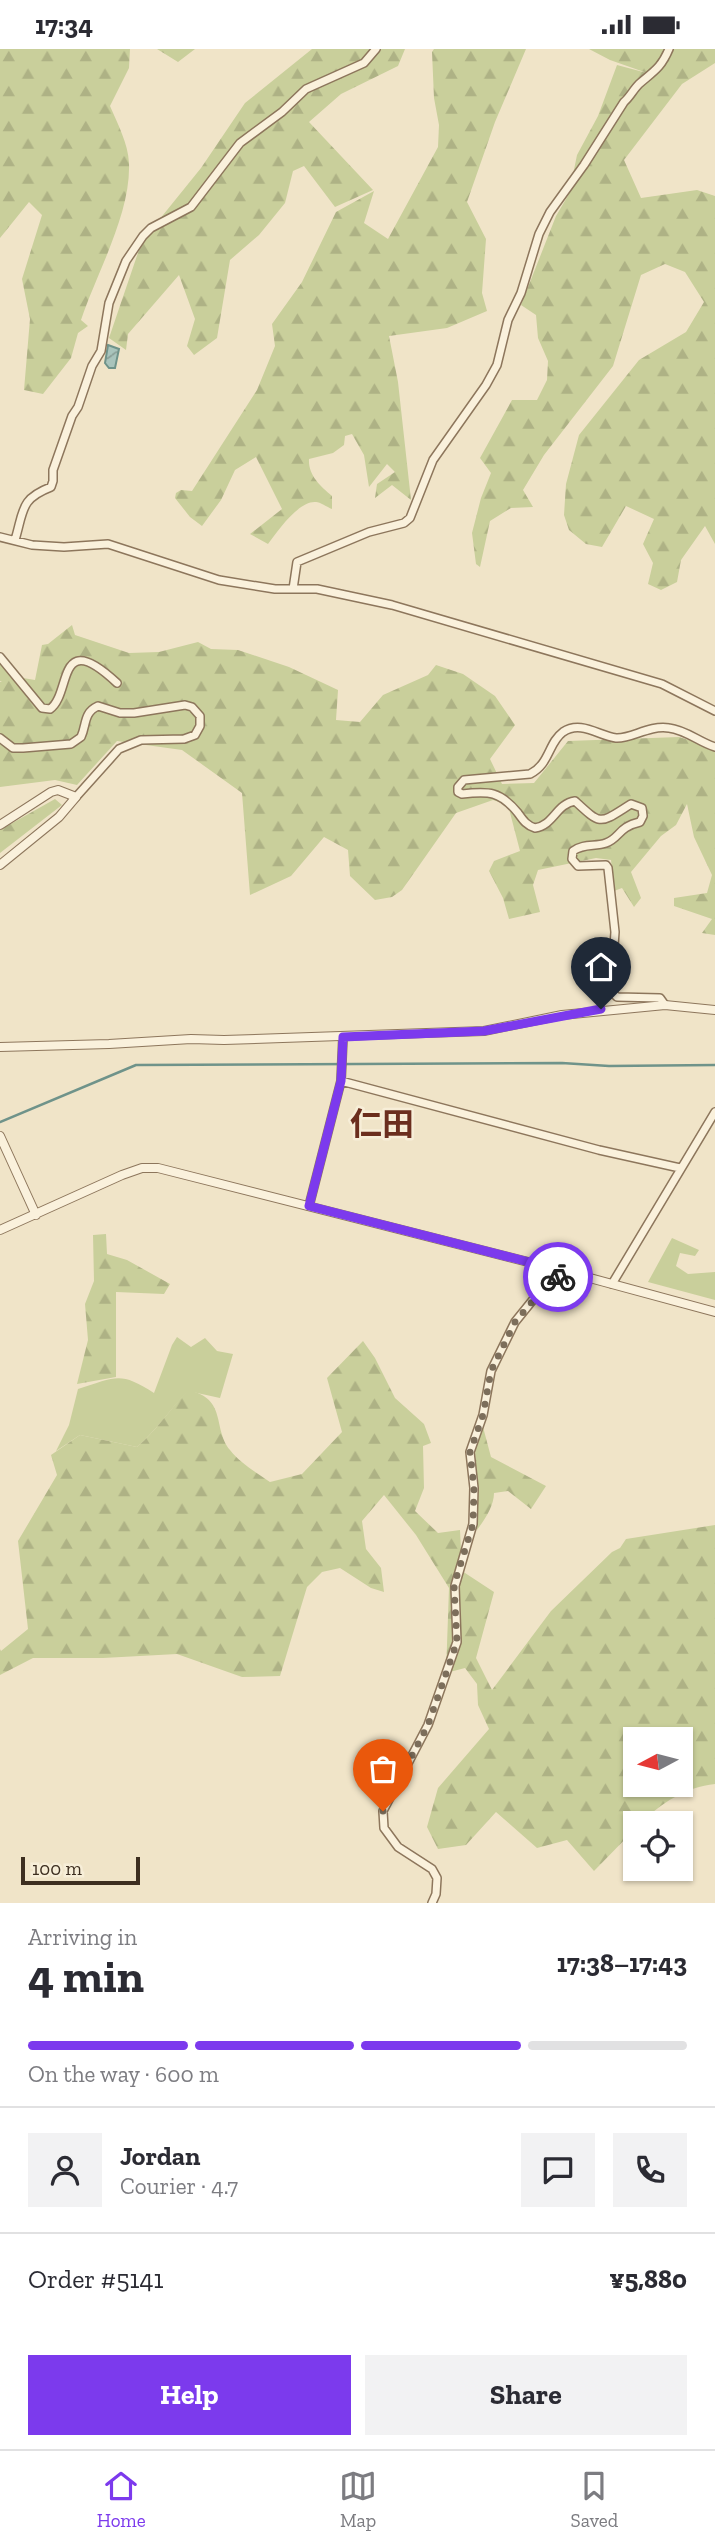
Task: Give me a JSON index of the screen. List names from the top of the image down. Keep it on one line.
{"districts":["仁田"],"scale_bar":"100 m","north":"left","page":{"status":"17:34","scale":"100 m","heading":["4 min","Arriving in","17:38–17:43"],"panel":["Jordan","Courier · 4.7","Order #5141","¥5,880"],"bar":"On the way · 600 m","buttons":["Help","Share"],"tabs":["Home","Map","Saved"]}}
